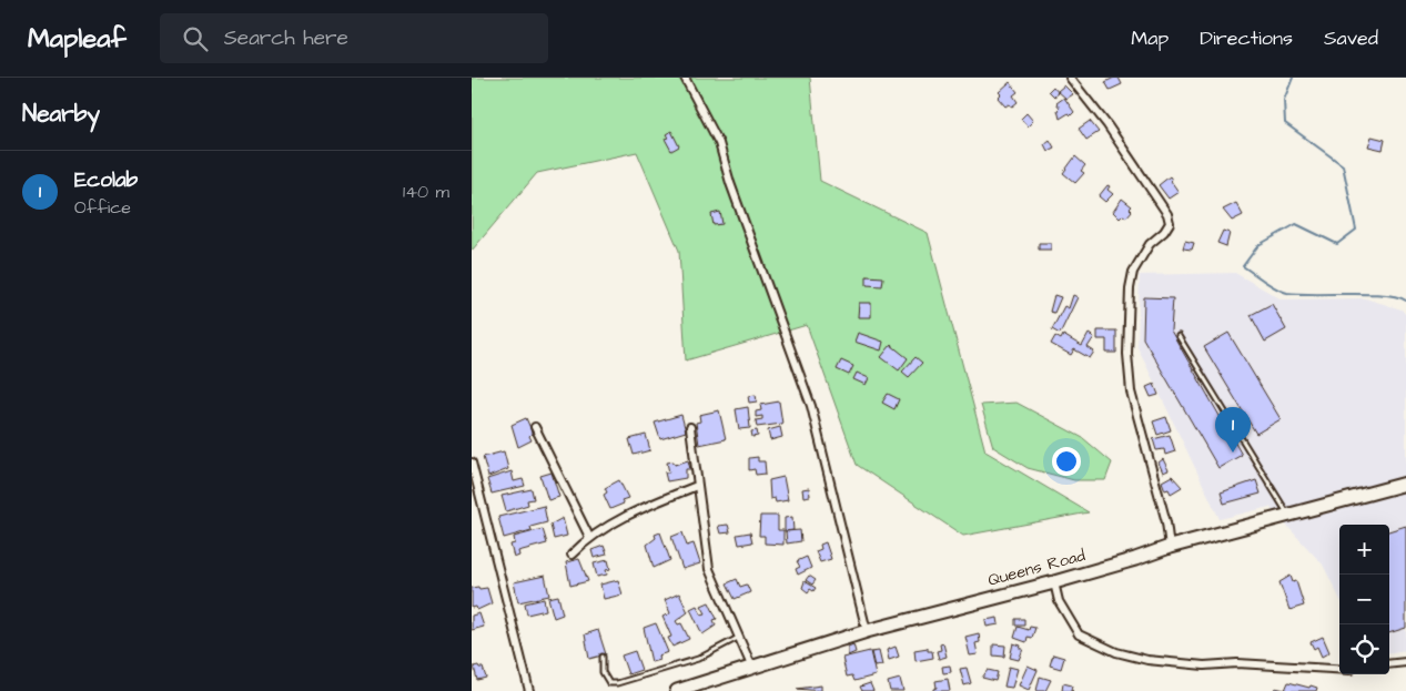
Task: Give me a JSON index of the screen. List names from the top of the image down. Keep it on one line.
{"streets":{"highway":["Queens Road"]},"page":{"header":"Mapleaf","search":"Search here","nav":["Map","Directions","Saved"],"heading":"Nearby","list":[{"mark":"1","name":"Ecolab","note":"Office","value":"140 m"}],"pins":"1","map_buttons":["+","−"]}}
